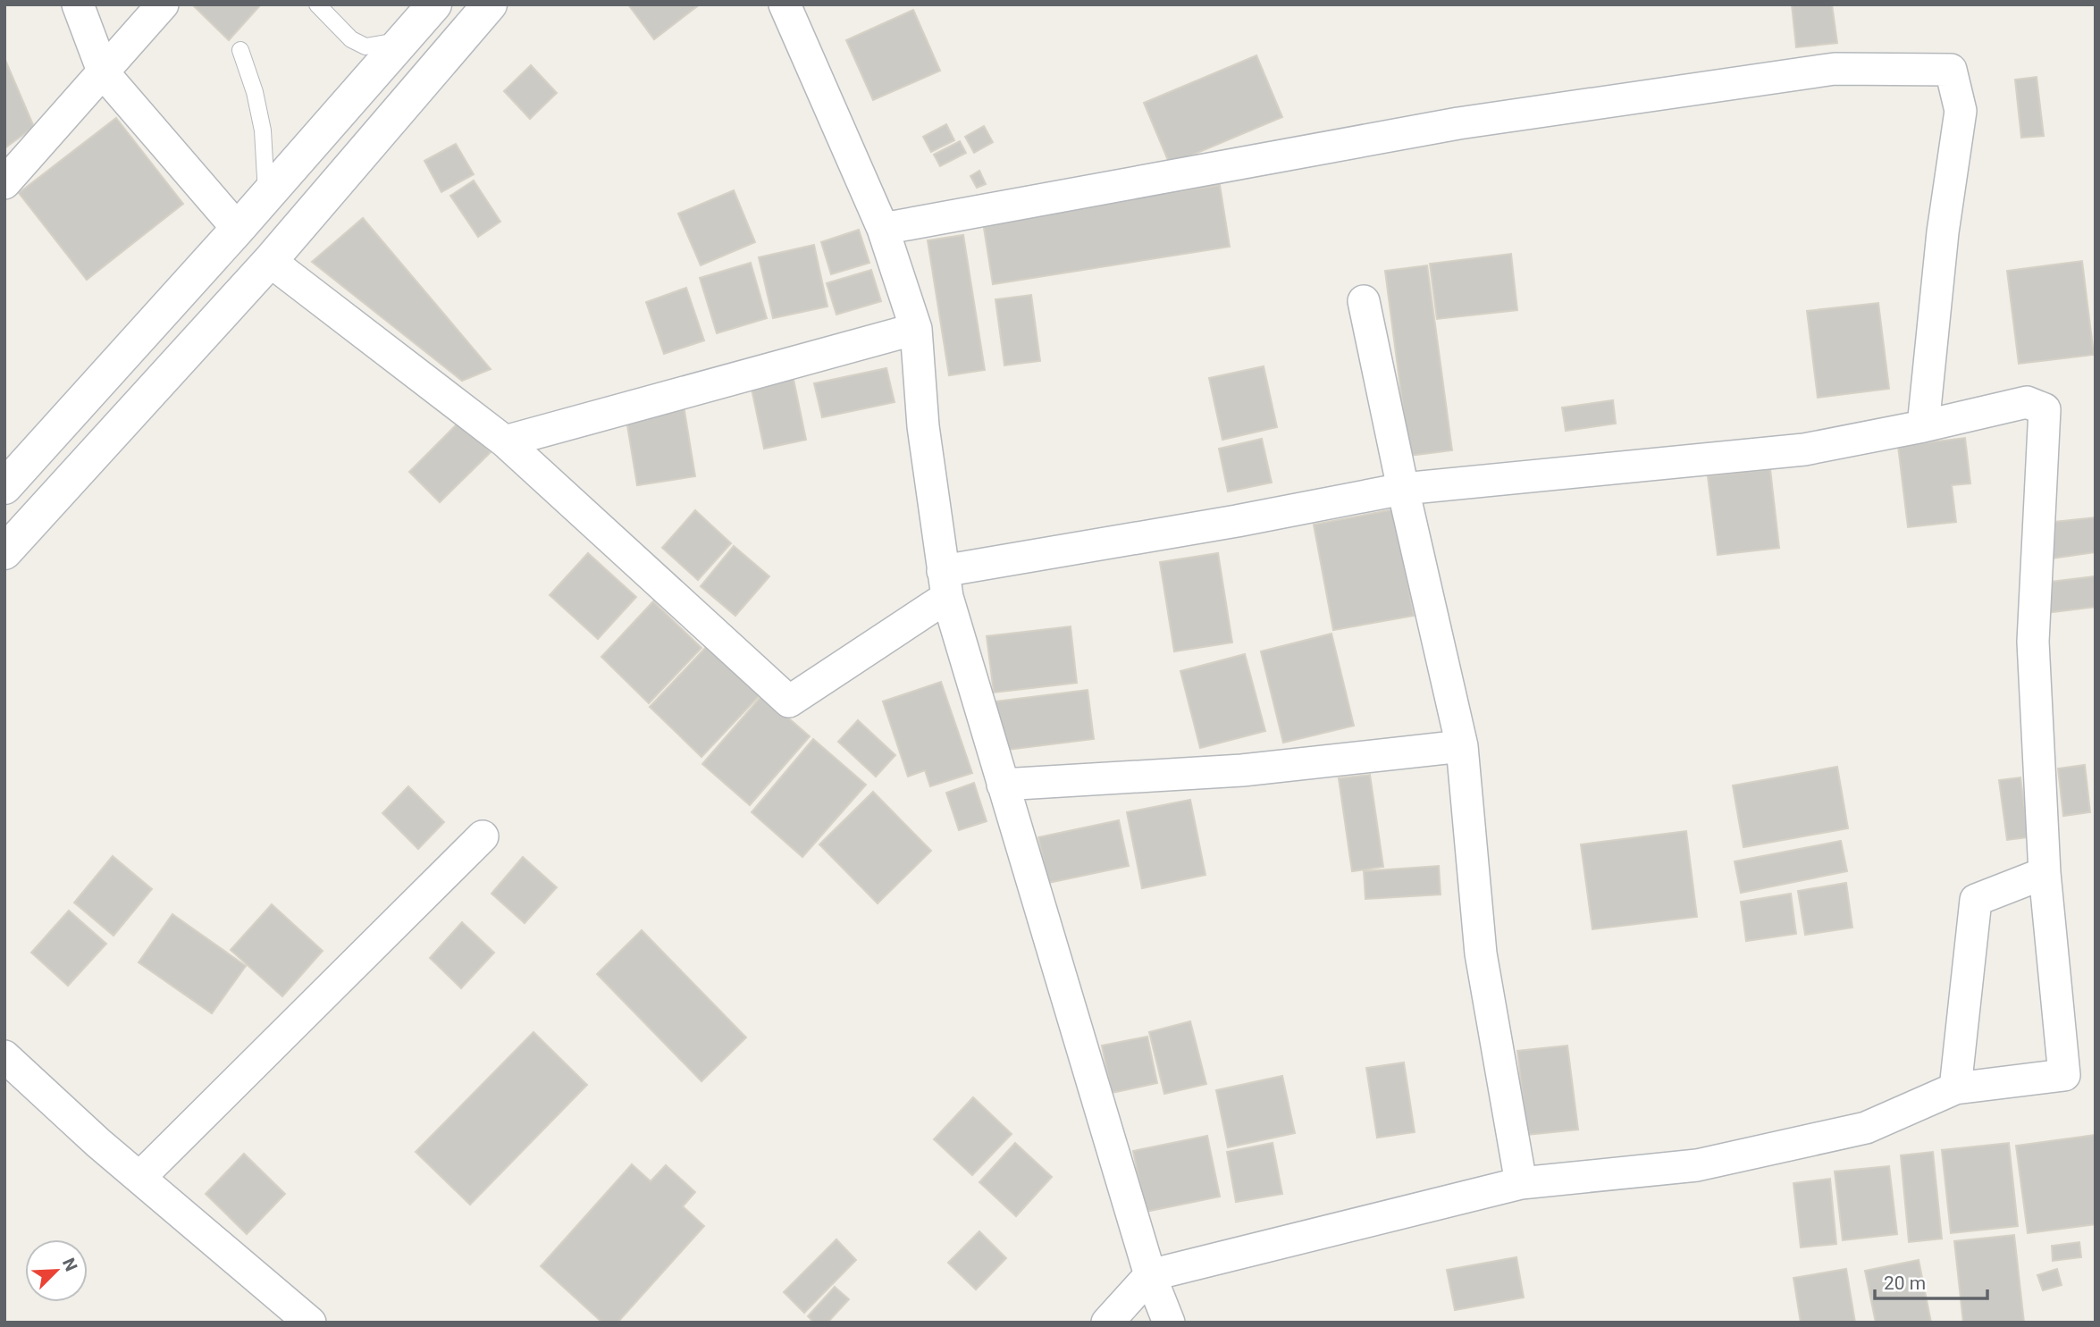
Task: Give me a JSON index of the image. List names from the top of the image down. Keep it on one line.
{"scale_bar":"20 m","north":"top right"}
